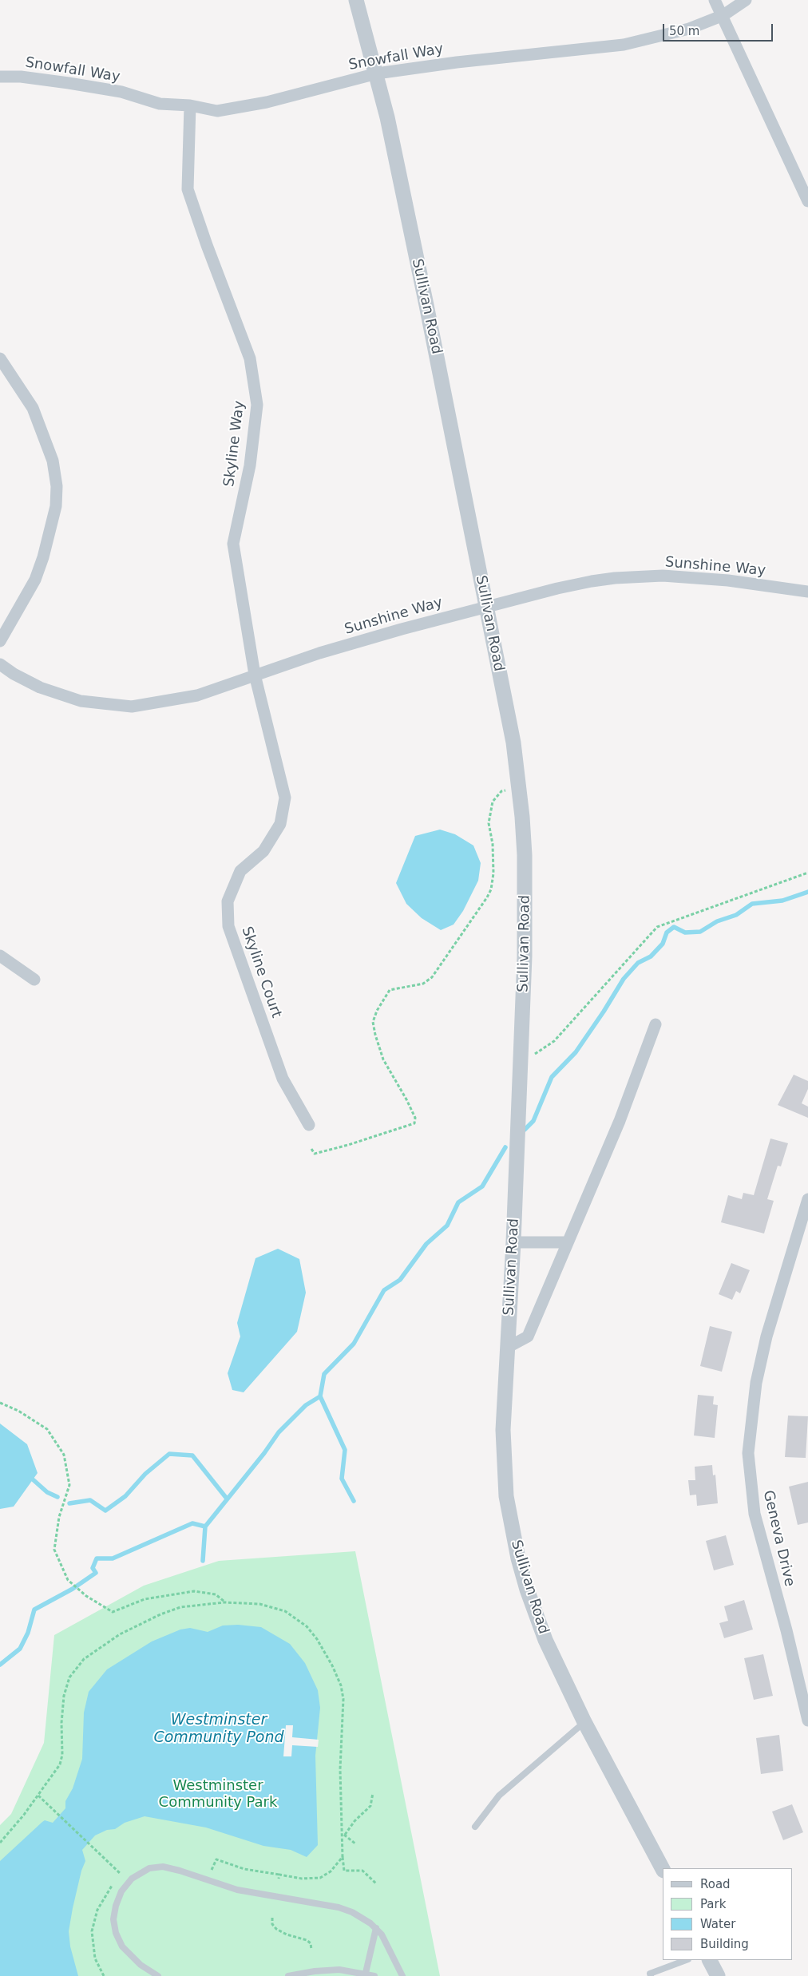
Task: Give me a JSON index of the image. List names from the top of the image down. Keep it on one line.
{"streets":{"street":["Snowfall Way","Sullivan Road","Skyline Way","Sunshine Way","Skyline Court","Geneva Drive"]},"crossings":[["Snowfall Way","Sullivan Road"],["Snowfall Way","Skyline Way"],["Sullivan Road","Sunshine Way"],["Skyline Way","Sunshine Way"],["Skyline Way","Skyline Court"],["Sunshine Way","Skyline Court"]],"water":["Westminster Community Pond"],"parks":["Westminster Community Park"],"legend":["Road","Park","Water","Building"],"scale_bar":"50 m"}
